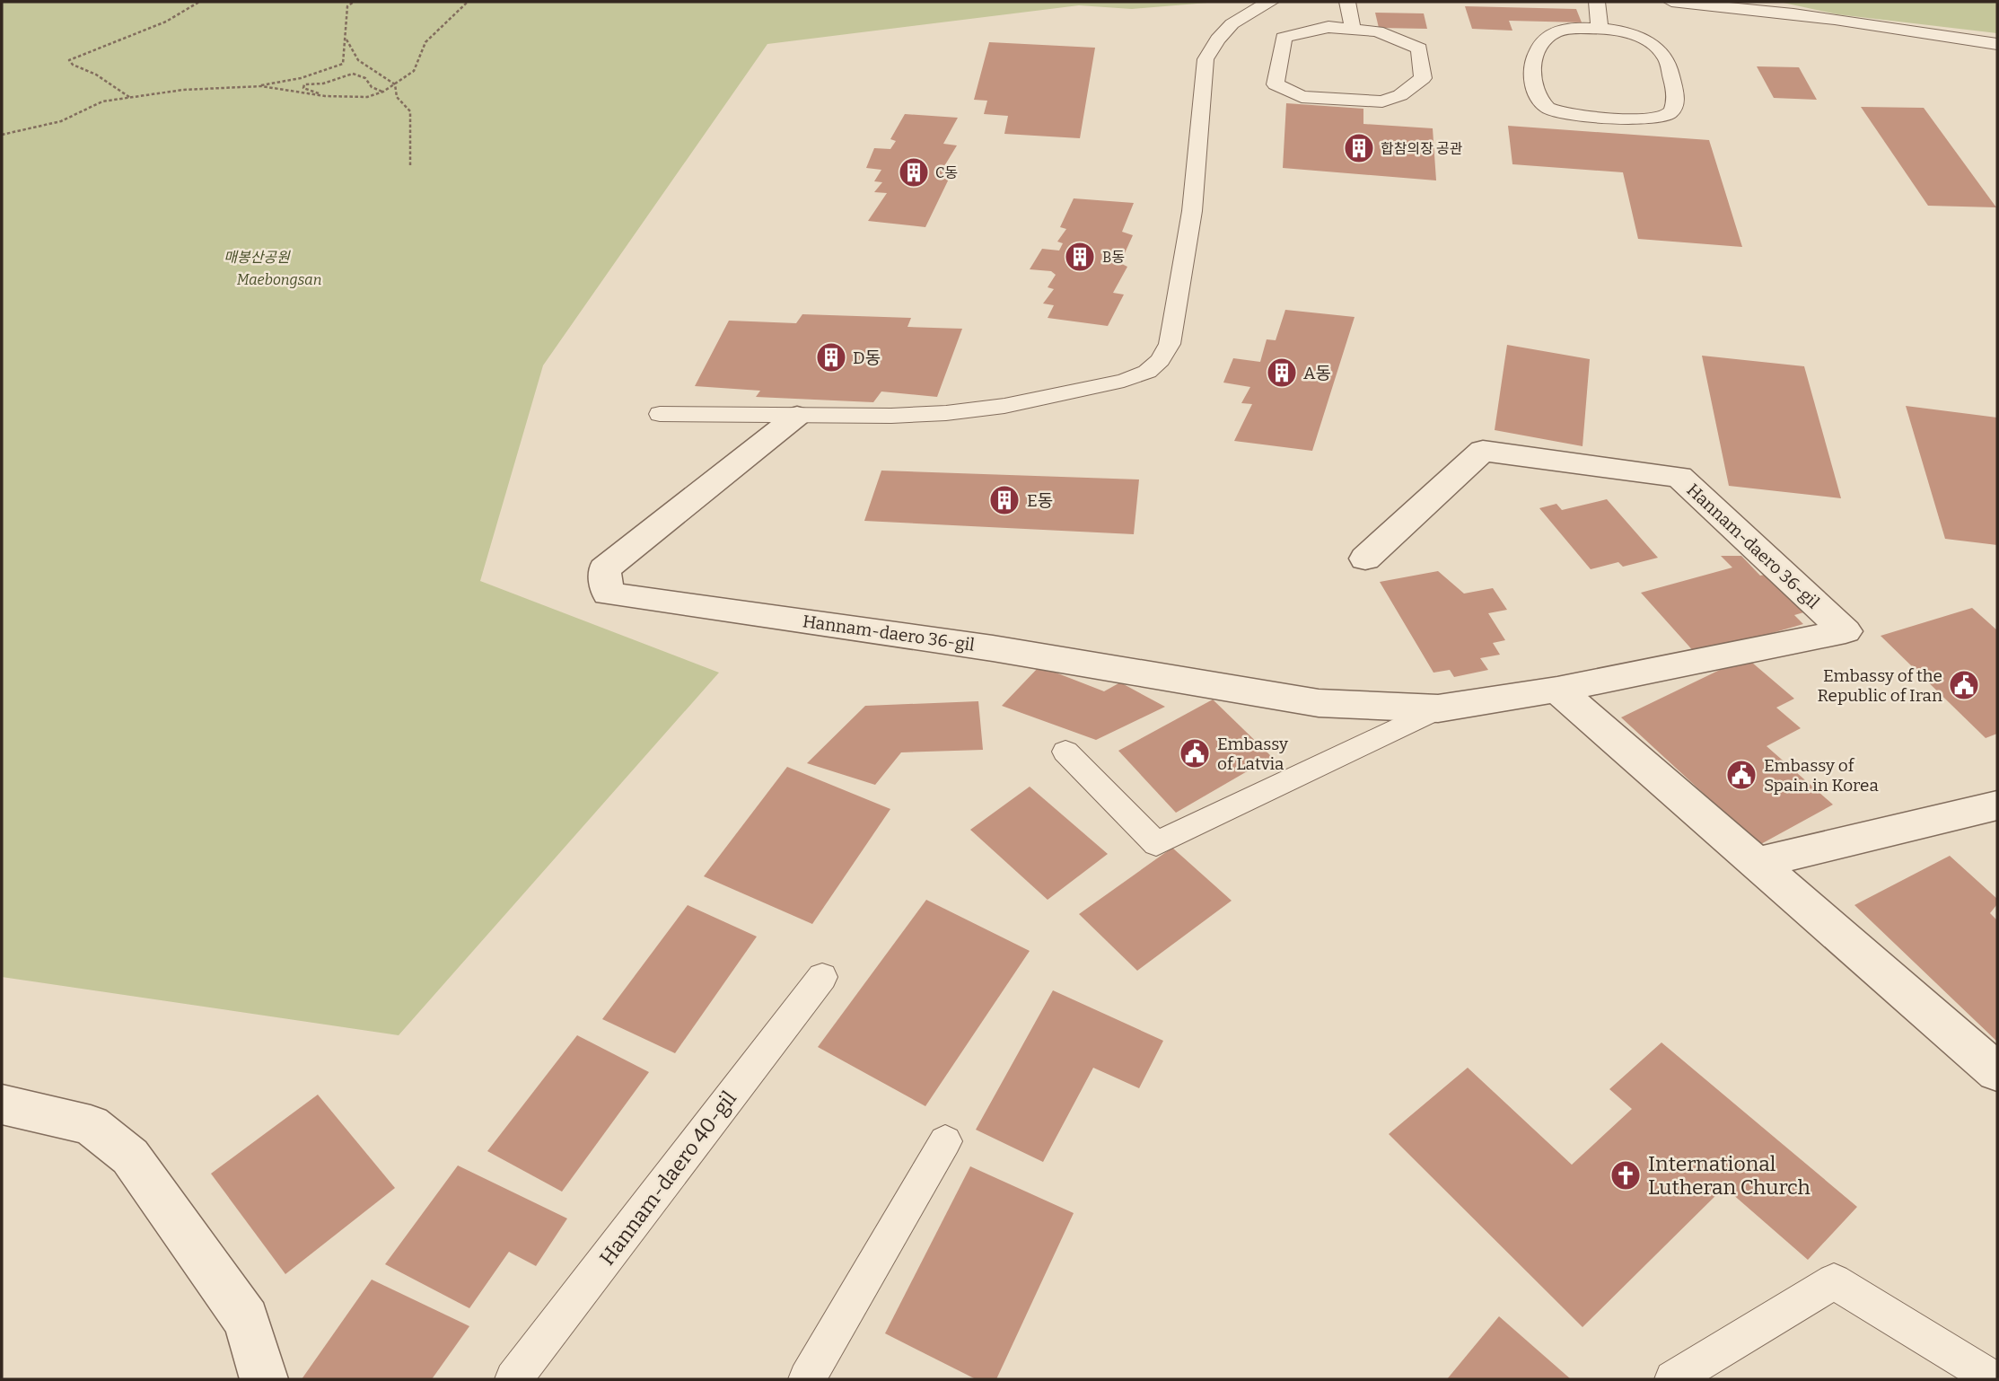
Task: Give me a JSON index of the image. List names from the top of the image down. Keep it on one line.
{"streets":{"street":["Hannam-daero 36-gil"],"lane":["Hannam-daero 40-gil"]},"parks":["매봉산공원","Maebongsan"],"places":{"building":["합참의장 공관","C동","B동","D동","A동","E동"],"public building":["Embassy of the Republic of Iran","Embassy of Latvia","Embassy of Spain in Korea"],"church":["International Lutheran Church"]}}
